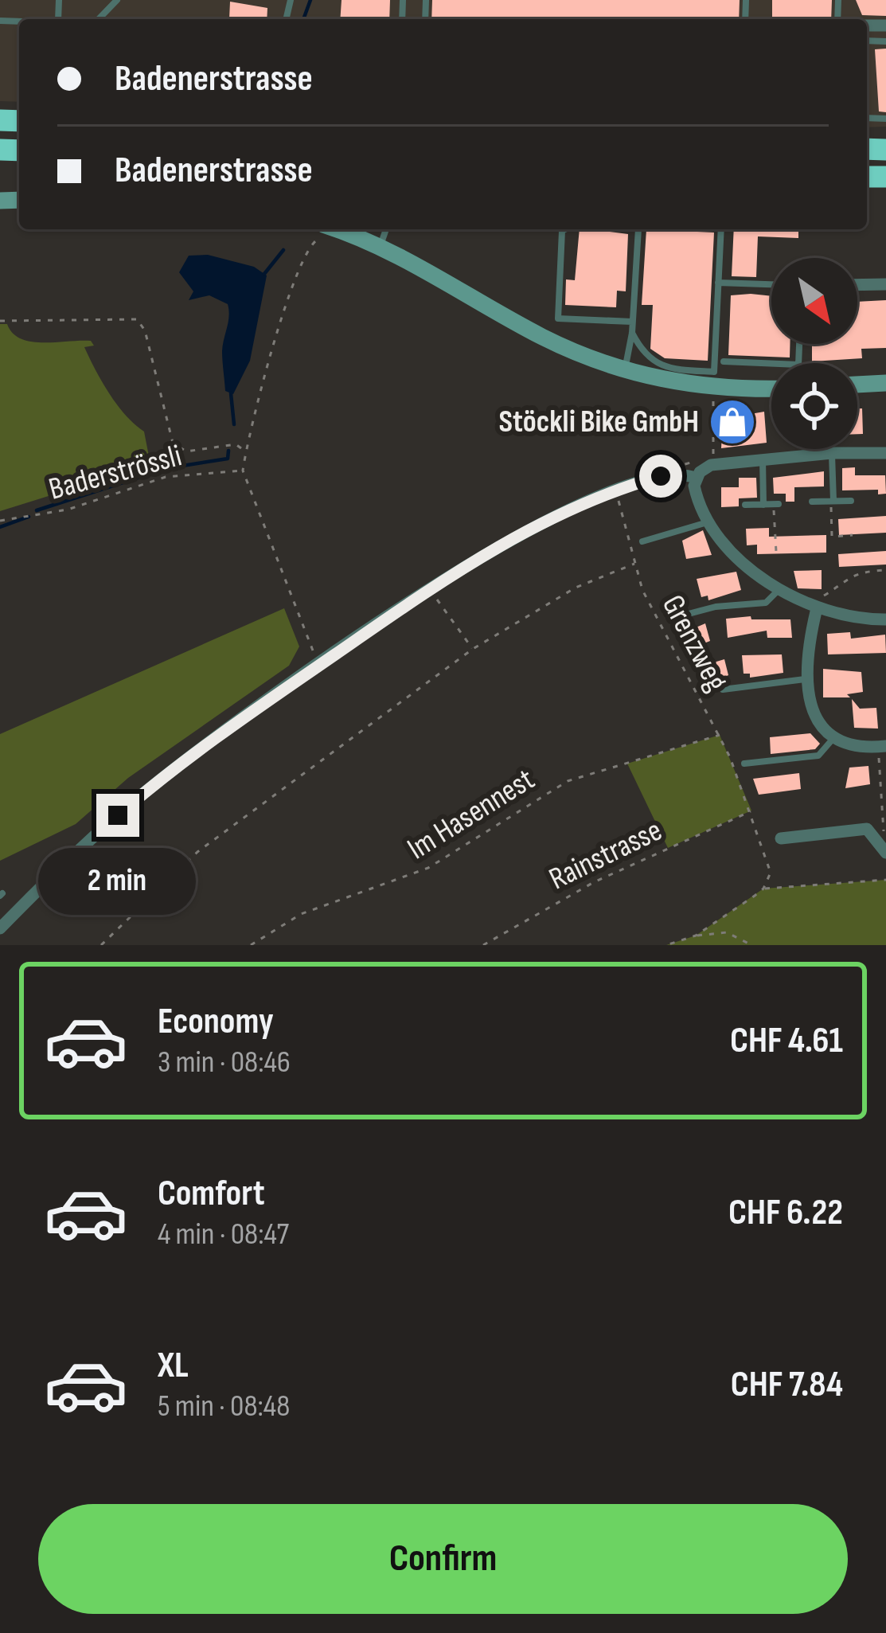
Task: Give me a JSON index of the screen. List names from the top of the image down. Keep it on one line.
{"streets":{"path":["Baderströssli","Grenzweg","Im Hasennest","Rainstrasse"]},"crossings":[["Grenzweg","Im Hasennest"],["Grenzweg","Rainstrasse"]],"places":{"shop":["Stöckli Bike GmbH"]},"north":"bottom right","page":{"banner":["Badenerstrasse","Badenerstrasse"],"bubble":"2 min","list":[{"name":"Economy","note":"3 min · 08:46","value":"CHF 4.61"},{"name":"Comfort","note":"4 min · 08:47","value":"CHF 6.22"},{"name":"XL","note":"5 min · 08:48","value":"CHF 7.84"}],"buttons":"Confirm"}}
